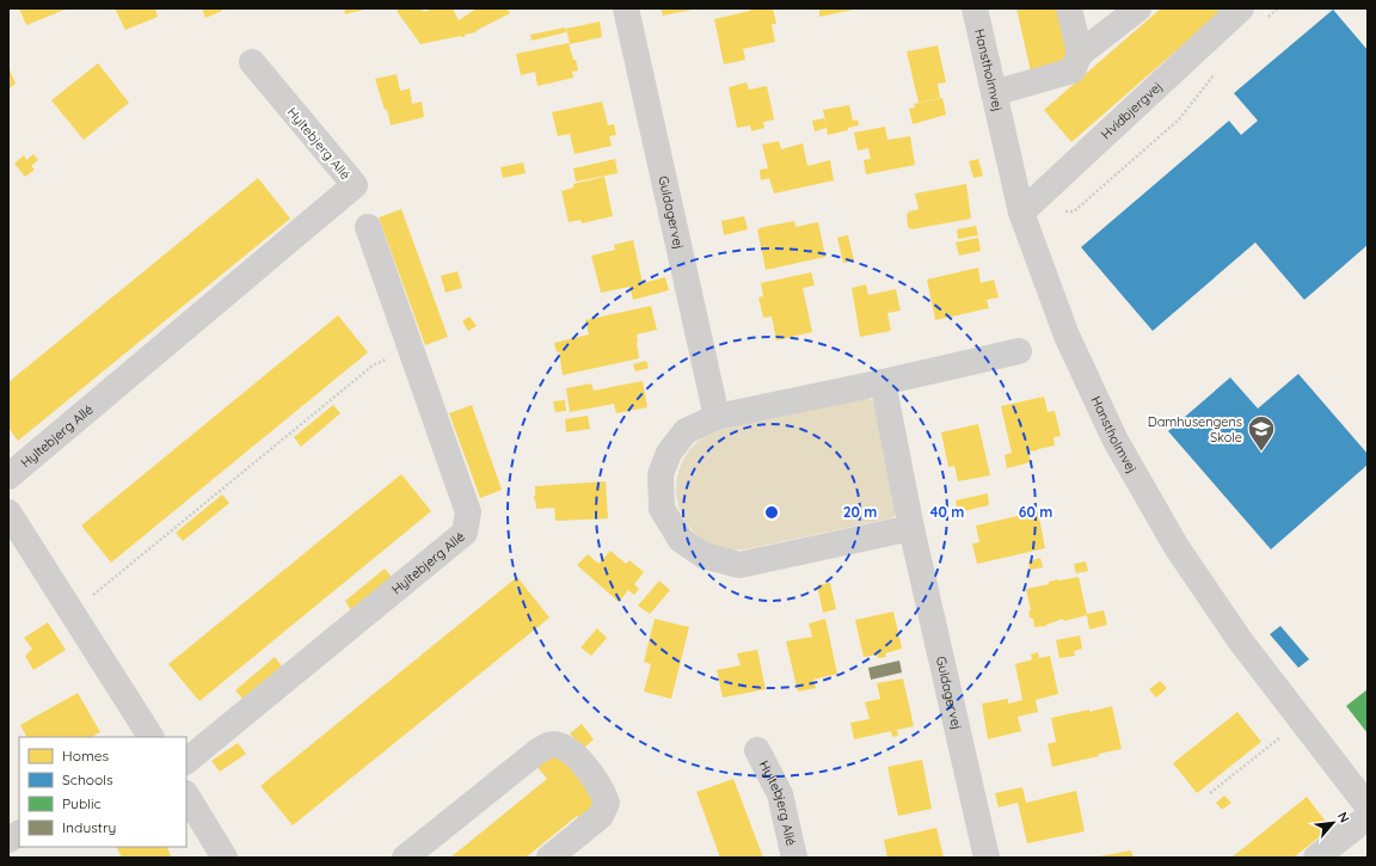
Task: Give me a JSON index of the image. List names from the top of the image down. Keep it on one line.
{"streets":{"street":["Hanstholmvej","Hvidbjergvej","Hyltebjerg Allé","Guldagervej"]},"crossings":[["Hanstholmvej","Hvidbjergvej"]],"places":{"school or university":["Damhusengens Skole"]},"legend":["Homes","Schools","Public","Industry"],"north":"top right","rings":["20 m","40 m","60 m"]}
